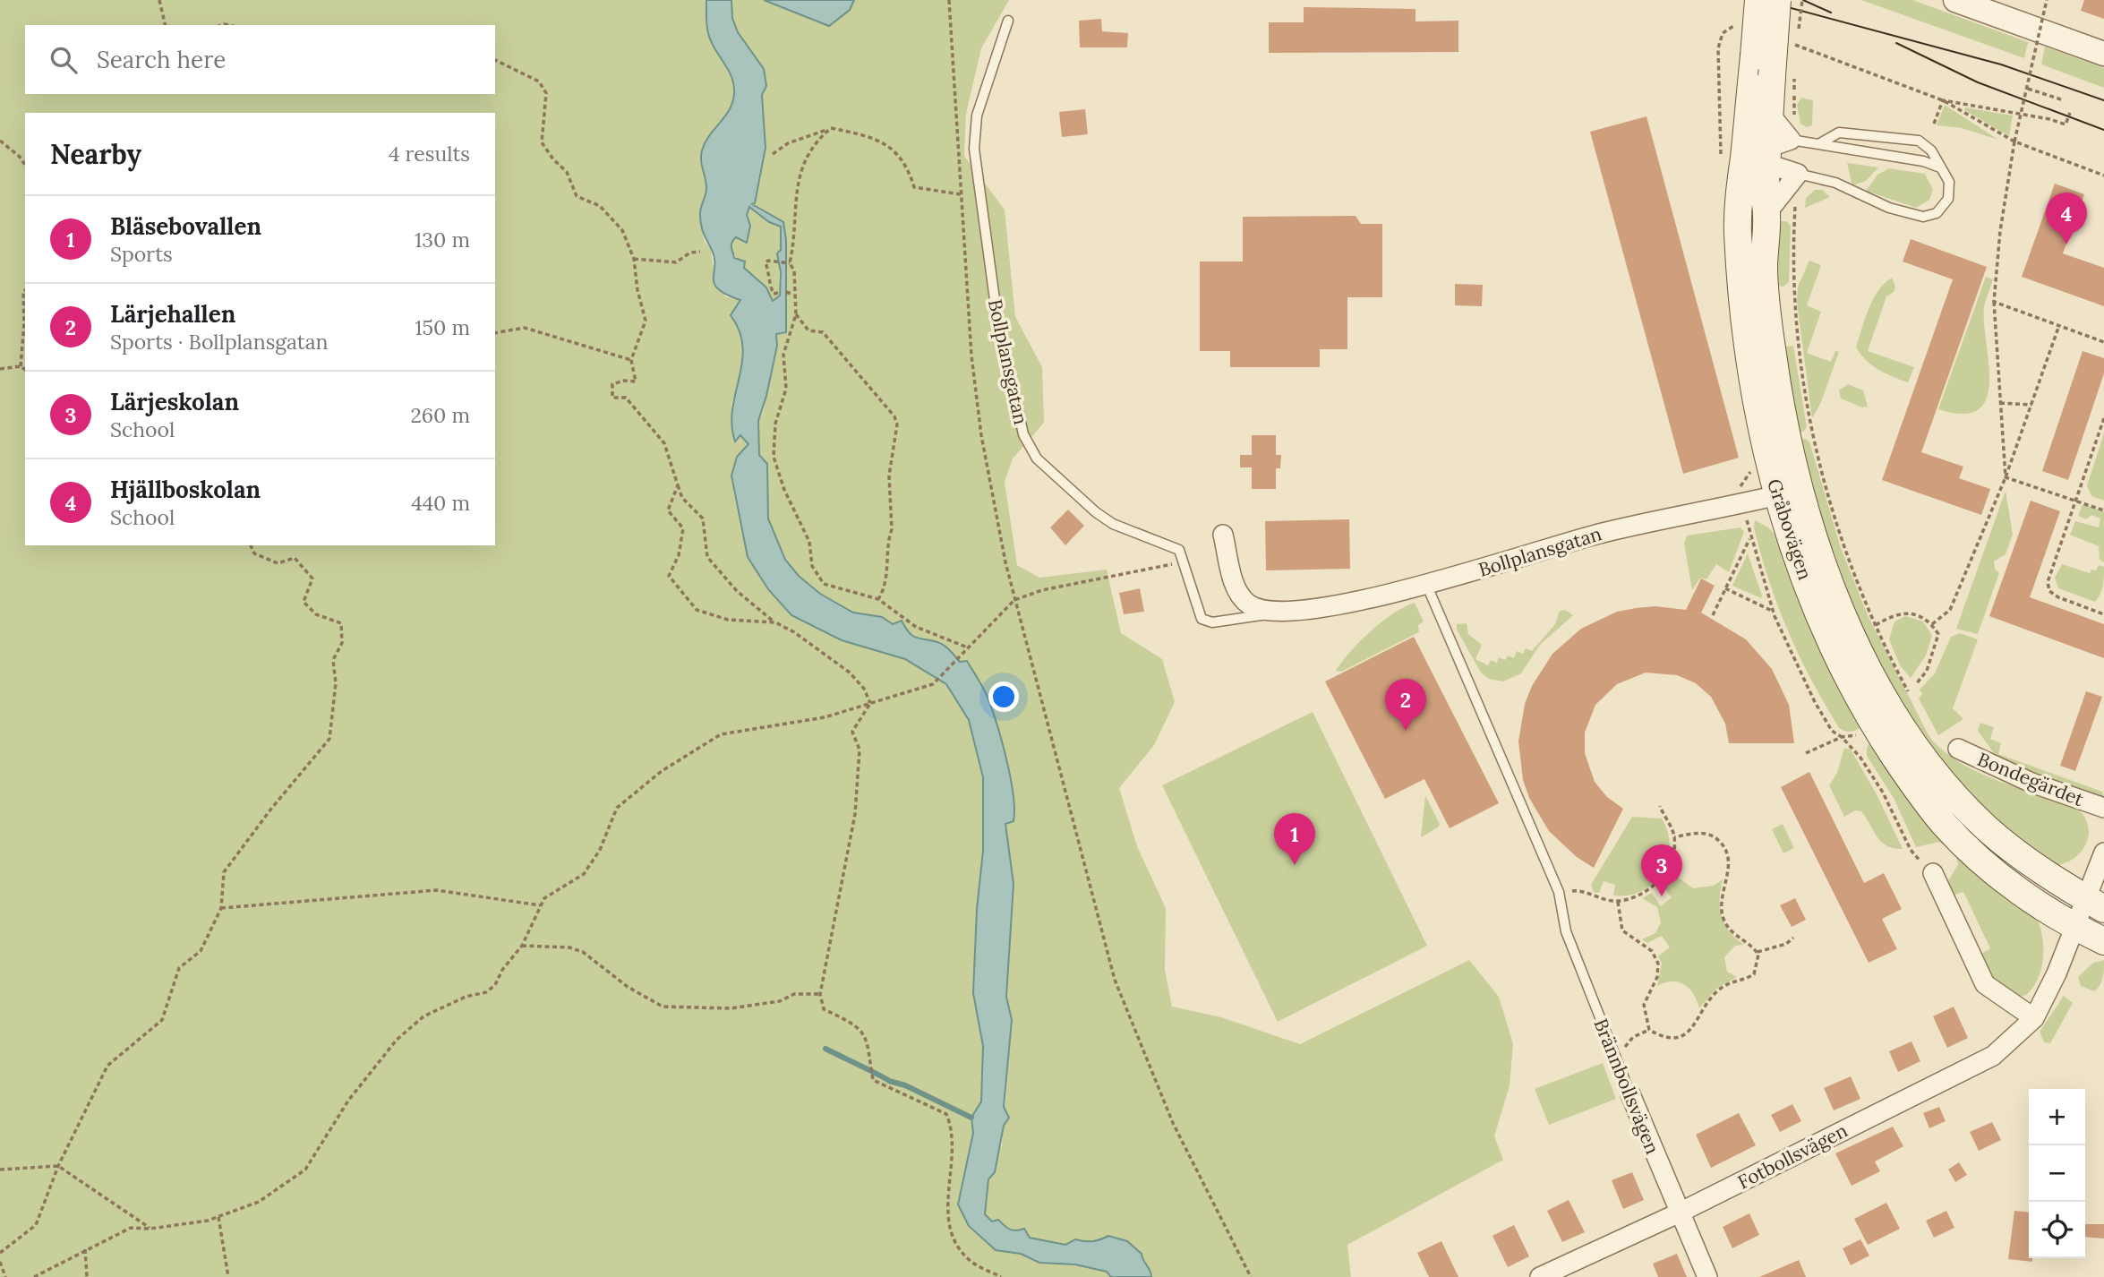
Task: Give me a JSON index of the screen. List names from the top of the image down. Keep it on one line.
{"streets":{"main road":["Gråbovägen"],"street":["Bollplansgatan","Bondegärdet","Brännbollsvägen","Fotbollsvägen"]},"crossings":[["Bollplansgatan","Gråbovägen"],["Bollplansgatan","Brännbollsvägen"],["Gråbovägen","Fotbollsvägen"],["Brännbollsvägen","Fotbollsvägen"]],"page":{"search":"Search here","heading":["Nearby","4 results"],"pins":["4","2","1","3"],"list":[{"mark":"1","name":"Bläsebovallen","note":"Sports","value":"130 m"},{"mark":"2","name":"Lärjehallen","note":"Sports · Bollplansgatan","value":"150 m"},{"mark":"3","name":"Lärjeskolan","note":"School","value":"260 m"},{"mark":"4","name":"Hjällboskolan","note":"School","value":"440 m"}],"map_buttons":["+","−"]}}
